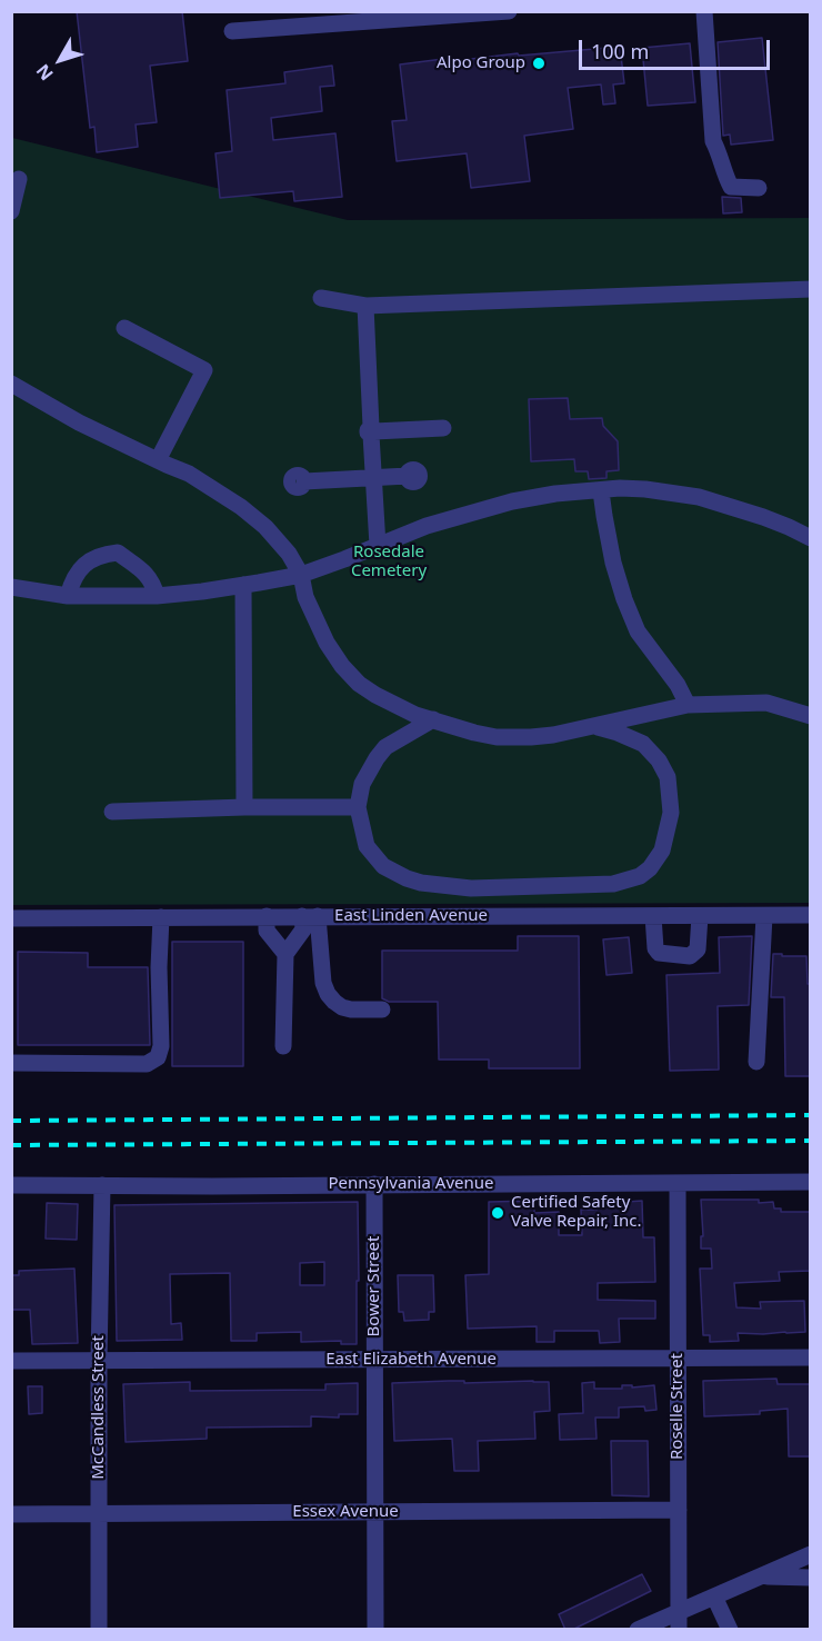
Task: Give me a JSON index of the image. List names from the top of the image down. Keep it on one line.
{"streets":{"street":["East Linden Avenue","Pennsylvania Avenue","Bower Street","East Elizabeth Avenue","Roselle Street","McCandless Street","Essex Avenue"]},"crossings":[["Pennsylvania Avenue","Bower Street"],["Pennsylvania Avenue","Roselle Street"],["Pennsylvania Avenue","McCandless Street"],["Bower Street","East Elizabeth Avenue"],["Bower Street","Essex Avenue"],["East Elizabeth Avenue","Roselle Street"],["East Elizabeth Avenue","McCandless Street"],["Roselle Street","Essex Avenue"],["McCandless Street","Essex Avenue"]],"parks":["Rosedale Cemetery"],"places":["Alpo Group","Certified Safety Valve Repair, Inc."],"scale_bar":"100 m","north":"bottom left"}
